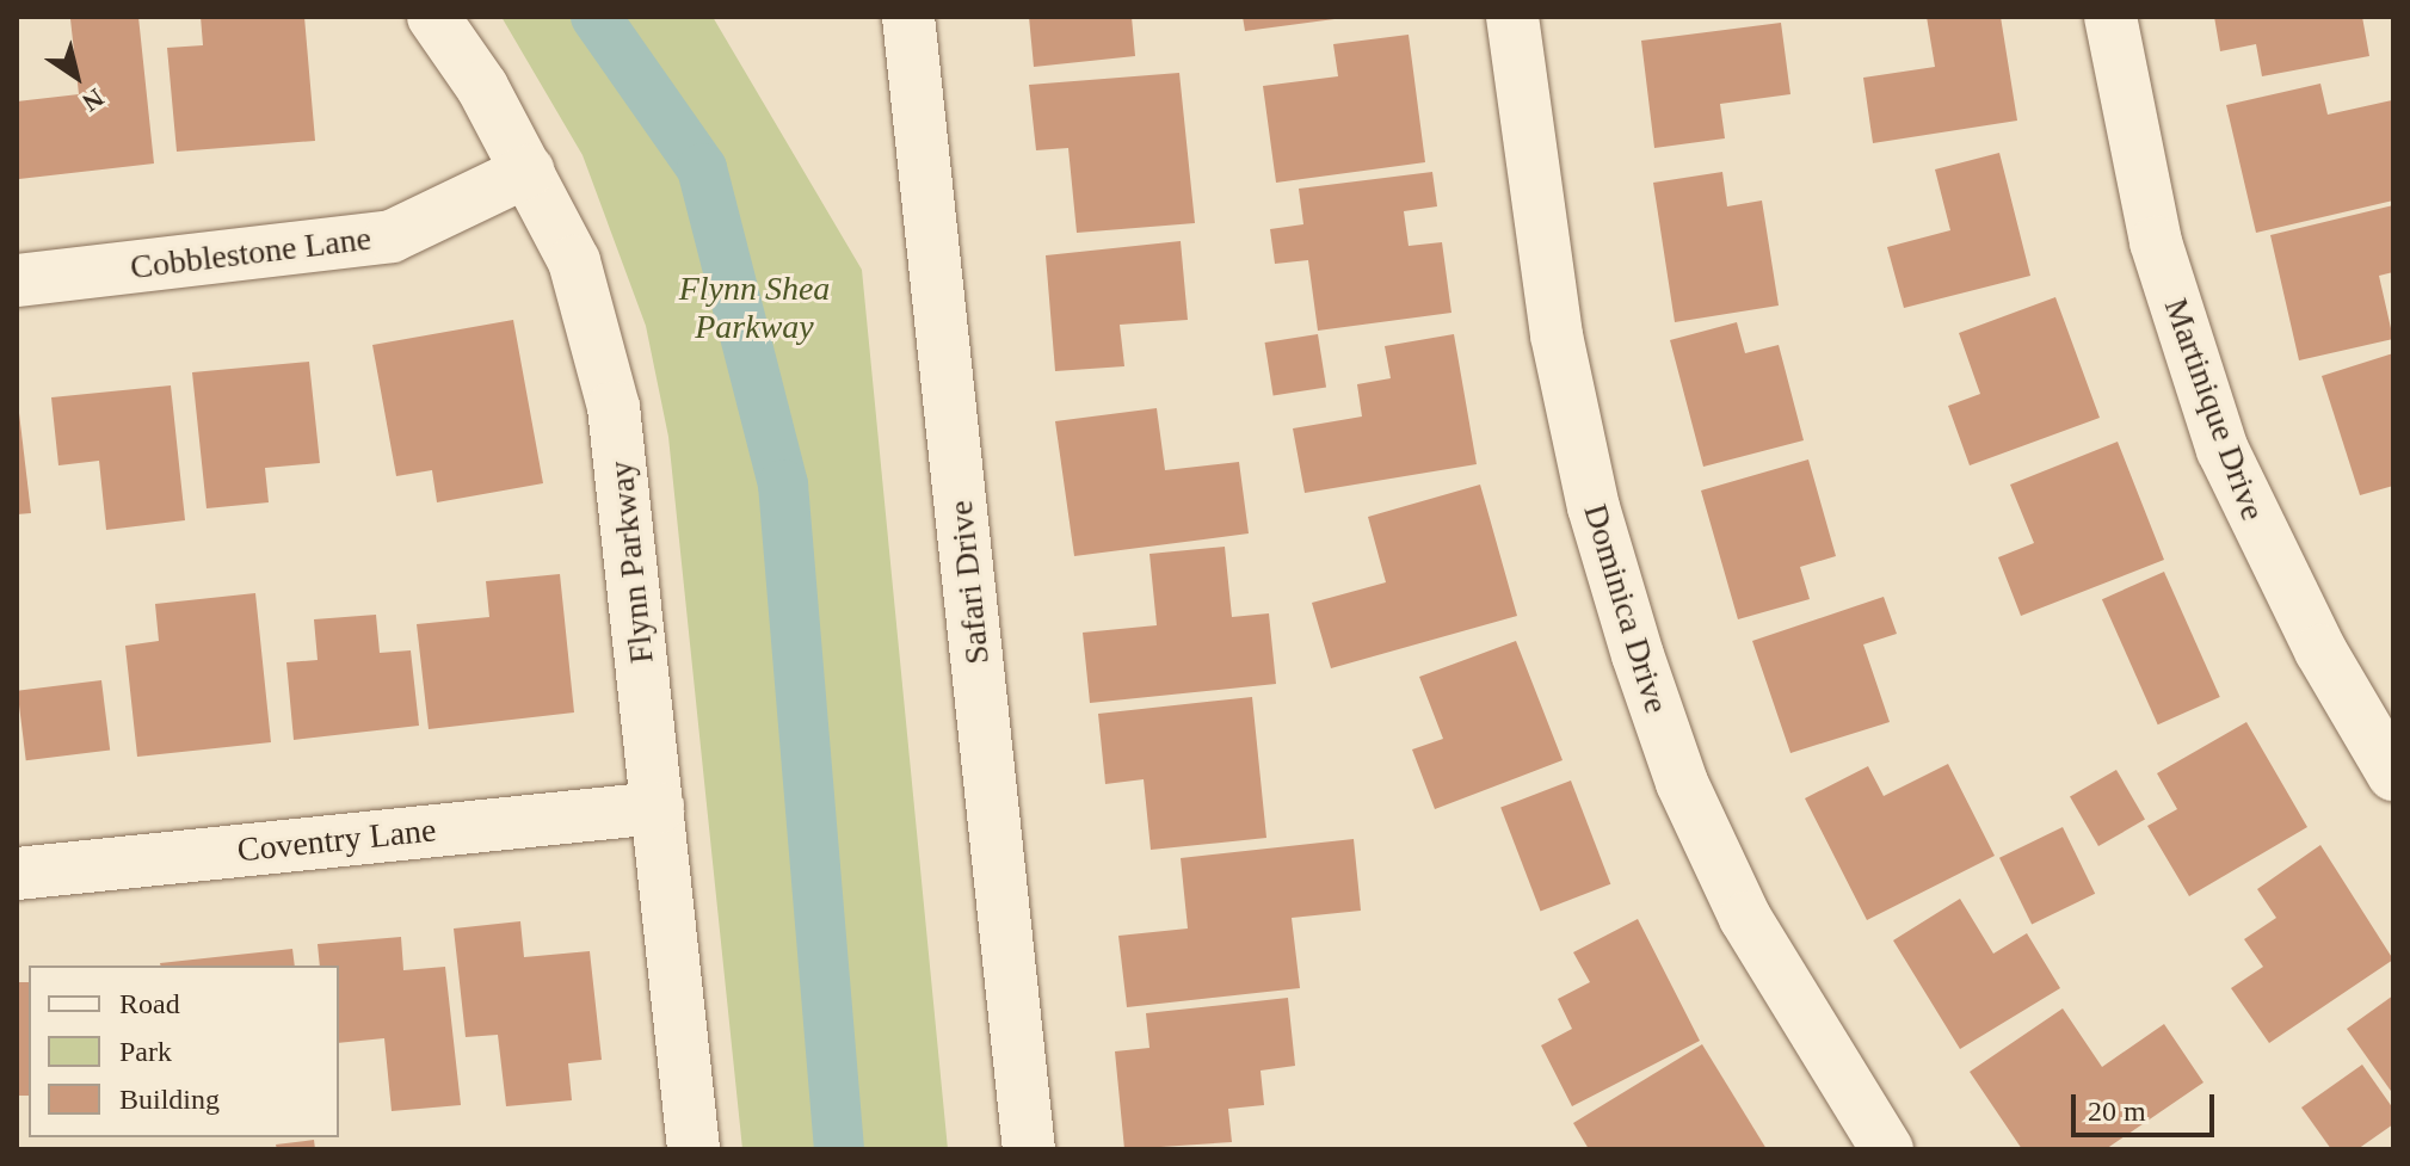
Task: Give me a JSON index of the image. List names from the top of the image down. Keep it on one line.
{"streets":{"street":["Cobblestone Lane","Martinique Drive","Flynn Parkway","Safari Drive","Dominica Drive","Coventry Lane"]},"crossings":[["Cobblestone Lane","Flynn Parkway"],["Flynn Parkway","Coventry Lane"]],"parks":["Flynn Shea Parkway"],"legend":["Road","Park","Building"],"scale_bar":"20 m","north":"bottom right"}
